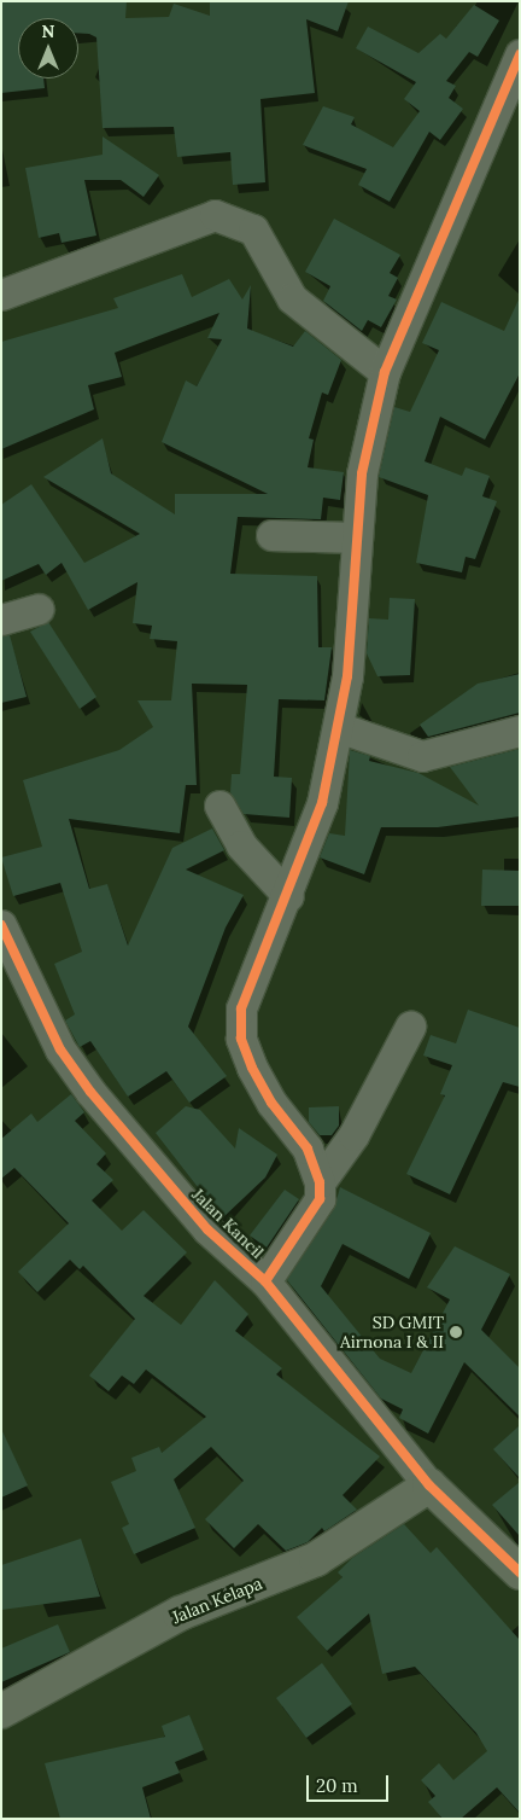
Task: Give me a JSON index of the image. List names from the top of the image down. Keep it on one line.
{"streets":{"street":["Jalan Kancil","Jalan Kelapa"]},"crossings":[["Jalan Kancil","Jalan Kelapa"]],"places":["SD GMIT Airnona I & II"],"scale_bar":"20 m","north":"top"}
